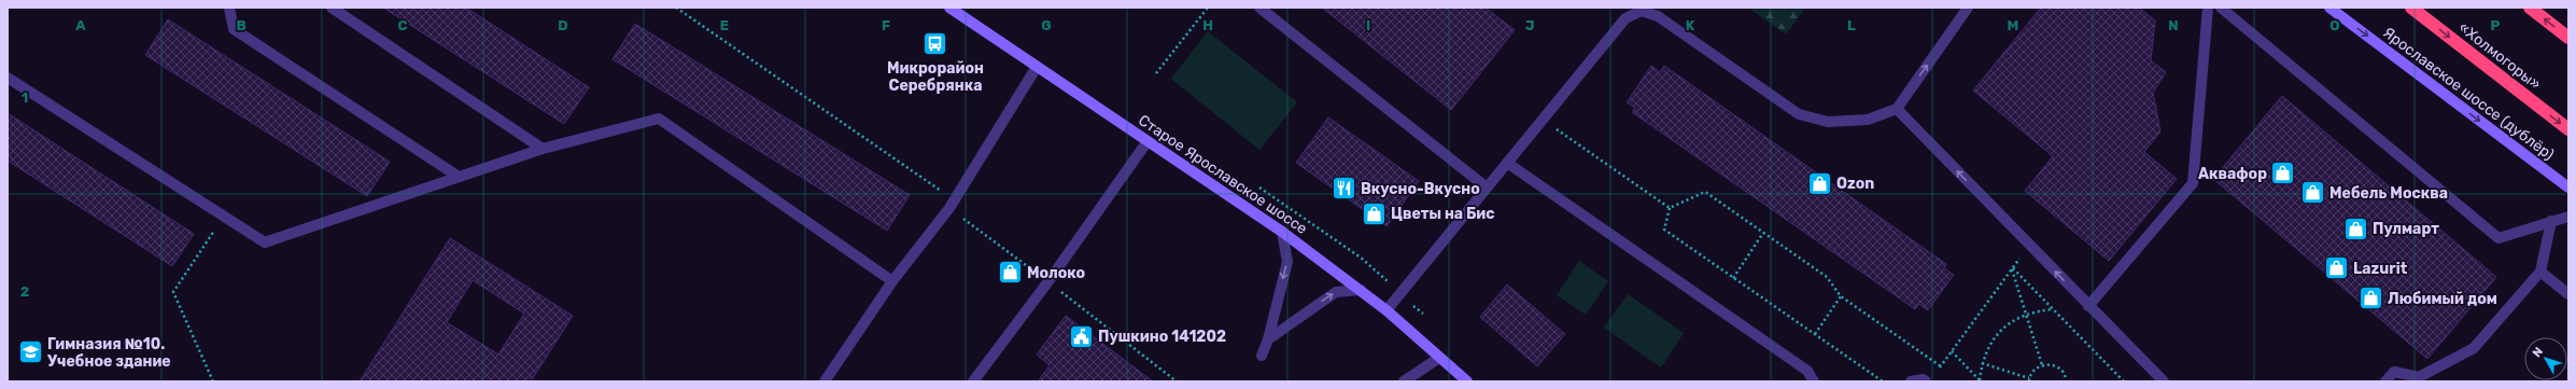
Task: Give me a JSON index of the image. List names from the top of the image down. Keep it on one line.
{"streets":{"highway":["«Холмогоры»"],"main road":["Ярославское шоссе (дублёр)","Старое Ярославское шоссе"]},"one_way":["«Холмогоры»","Ярославское шоссе (дублёр)"],"places":{"bus stop":["Микрорайон Серебрянка"],"shop":["Аквафор","Ozon","Мебель Москва","Цветы на Бис","Пулмарт","Lazurit","Молоко","Любимый дом"],"restaurant":["Вкусно-Вкусно"],"public building":["Пушкино 141202"],"school or university":["Гимназия №10. Учебное здание"]},"north":"top left","grid":{"columns":["A","B","C","D","E","F","G","H","I","J","K","L","M","N","O","P"],"rows":["1","2"]}}
